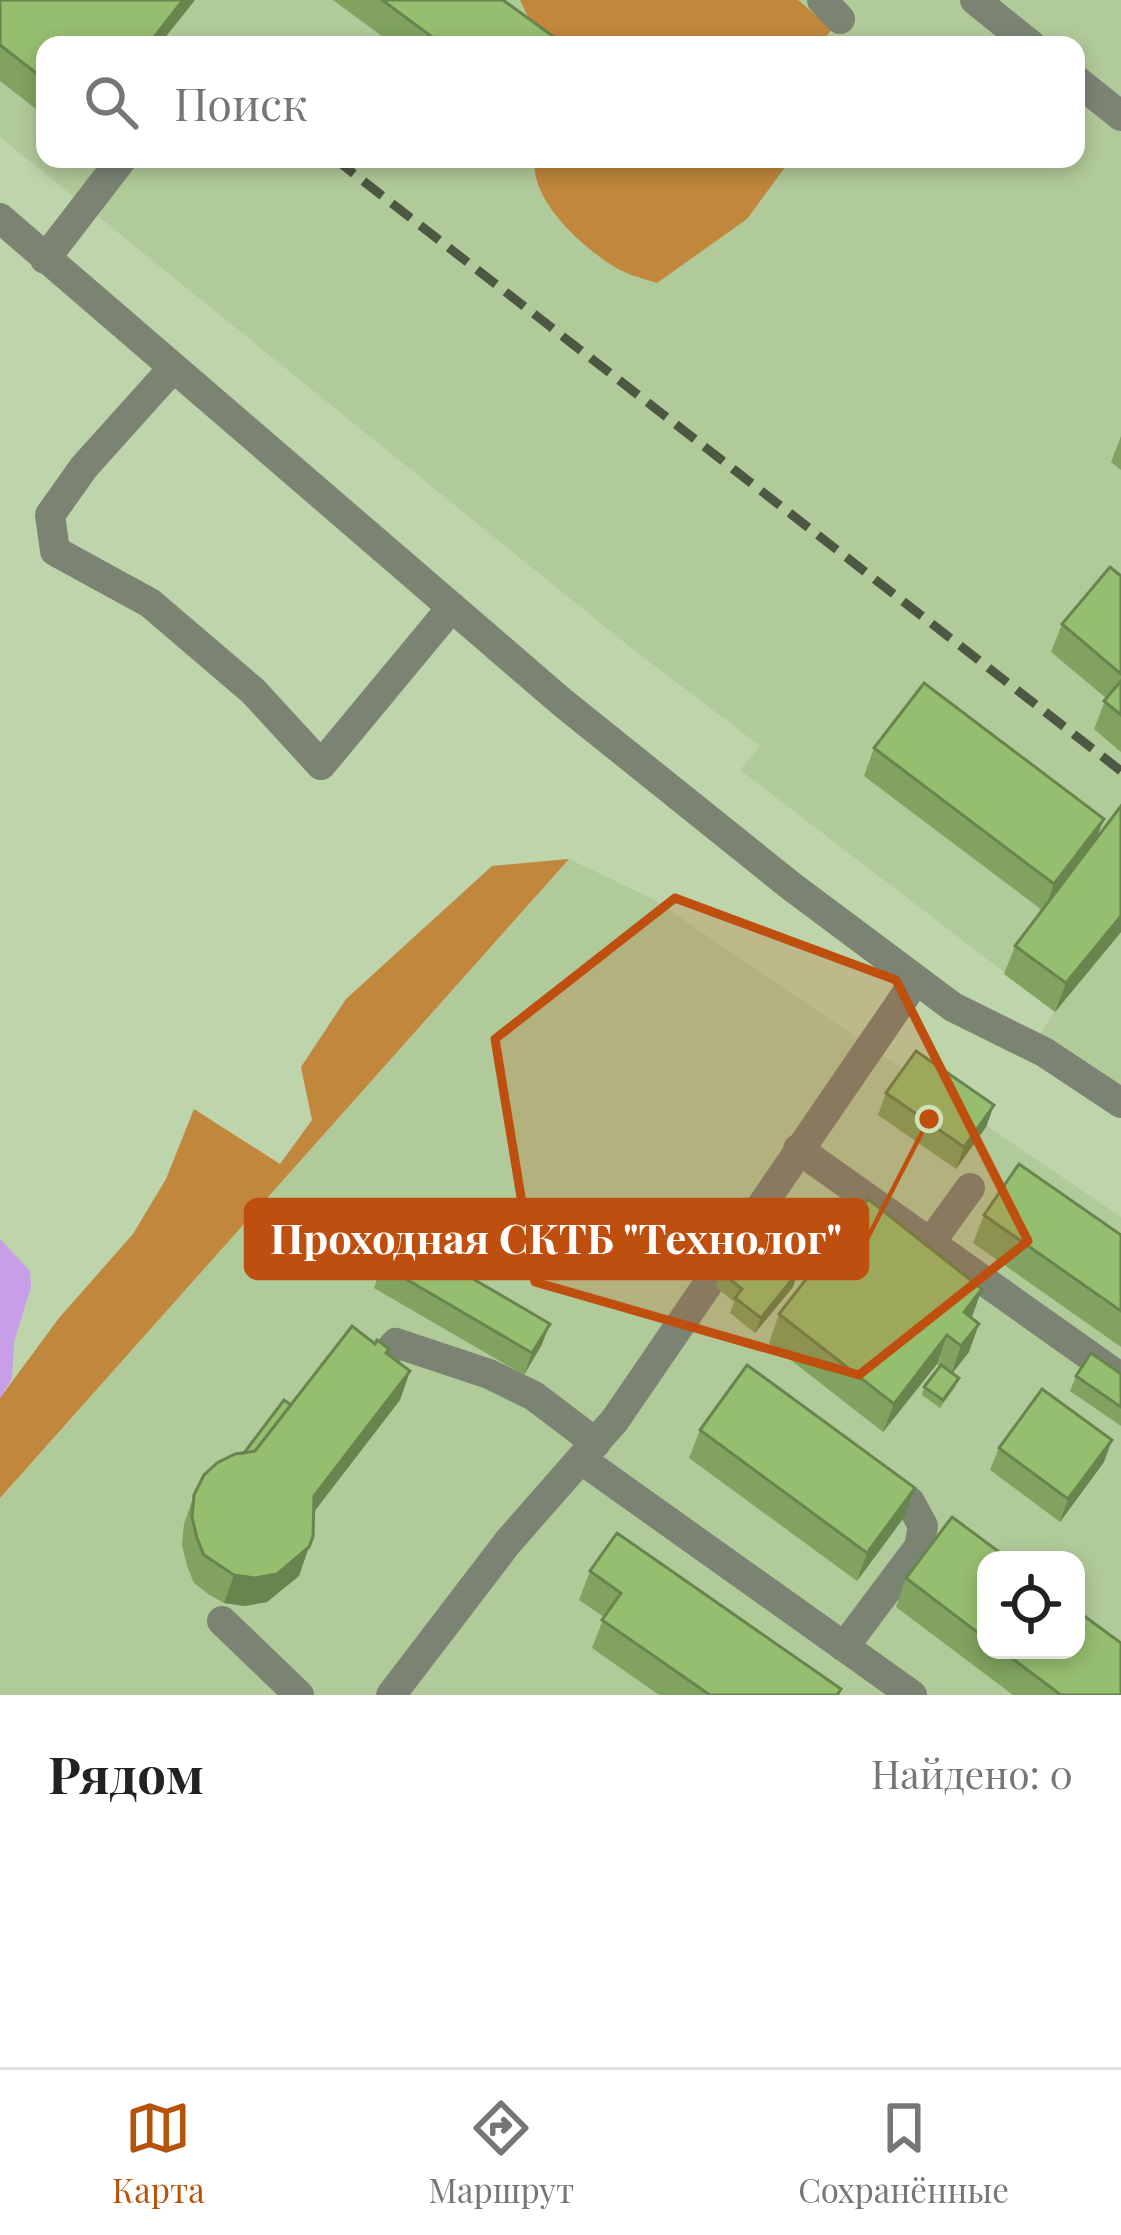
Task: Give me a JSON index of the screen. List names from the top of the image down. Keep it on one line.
{"places":["Проходная СКТБ \"Технолог\""],"page":{"search":"Поиск","heading":["Рядом","Найдено: 0"],"nav":["Карта","Маршрут","Сохранённые"]}}
